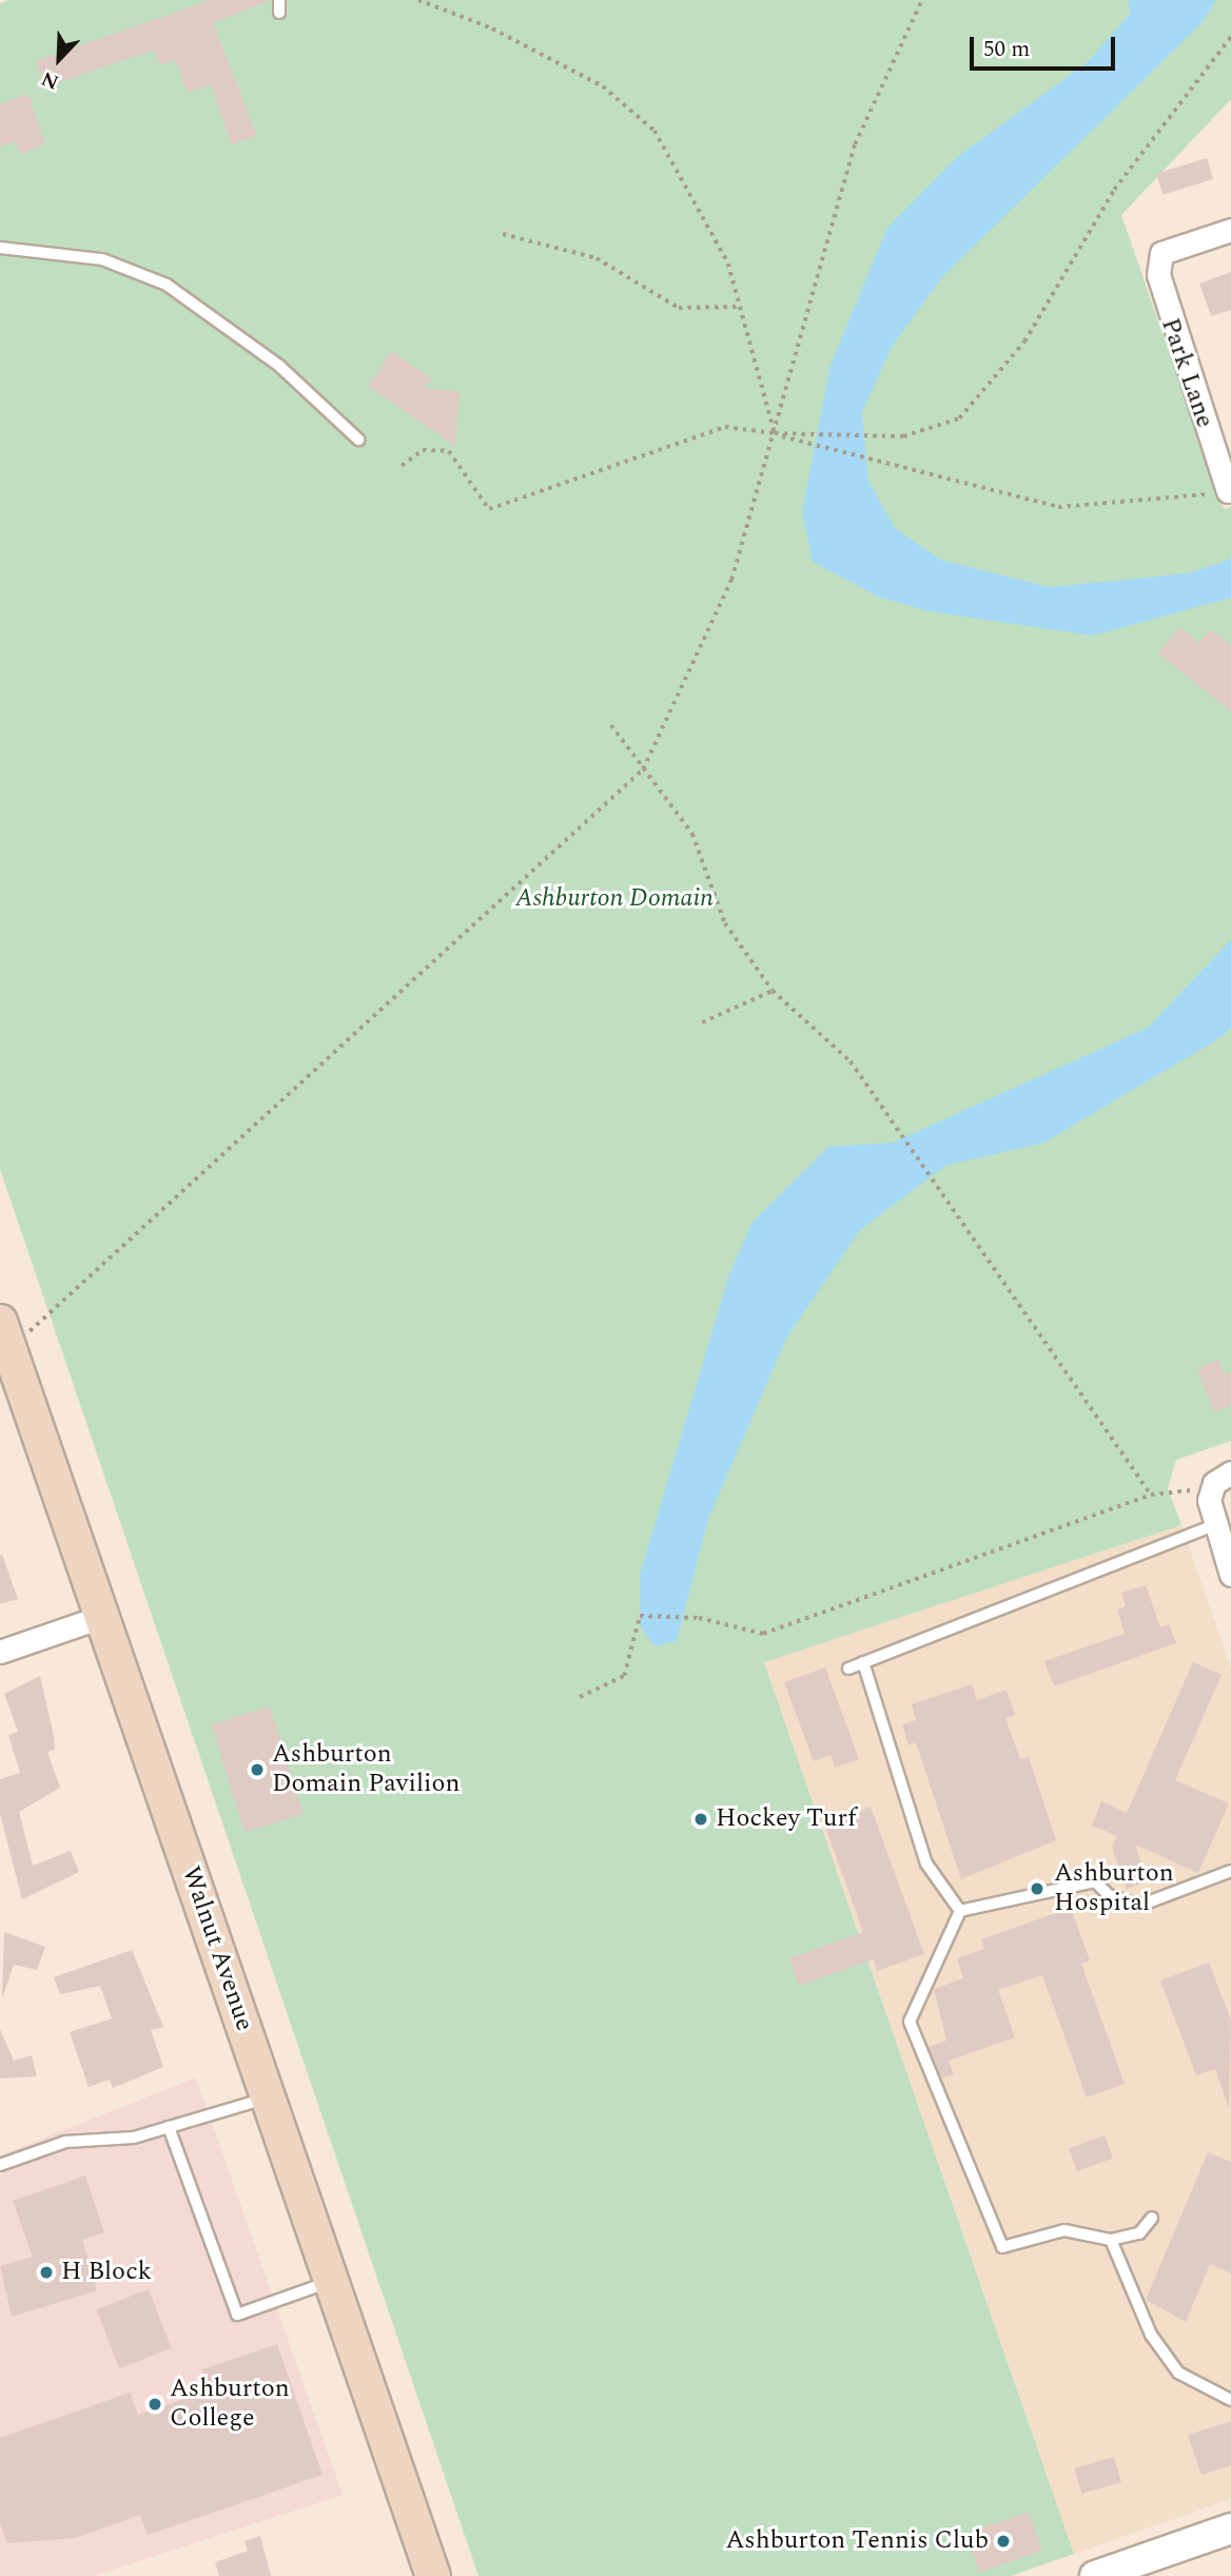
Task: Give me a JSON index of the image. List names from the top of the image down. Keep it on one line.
{"streets":{"main road":["Walnut Avenue"],"street":["Park Lane"]},"parks":["Ashburton Domain"],"places":["Ashburton Domain Pavilion","Hockey Turf","Ashburton Hospital","H Block","Ashburton College","Ashburton Tennis Club"],"scale_bar":"50 m","north":"bottom left"}
